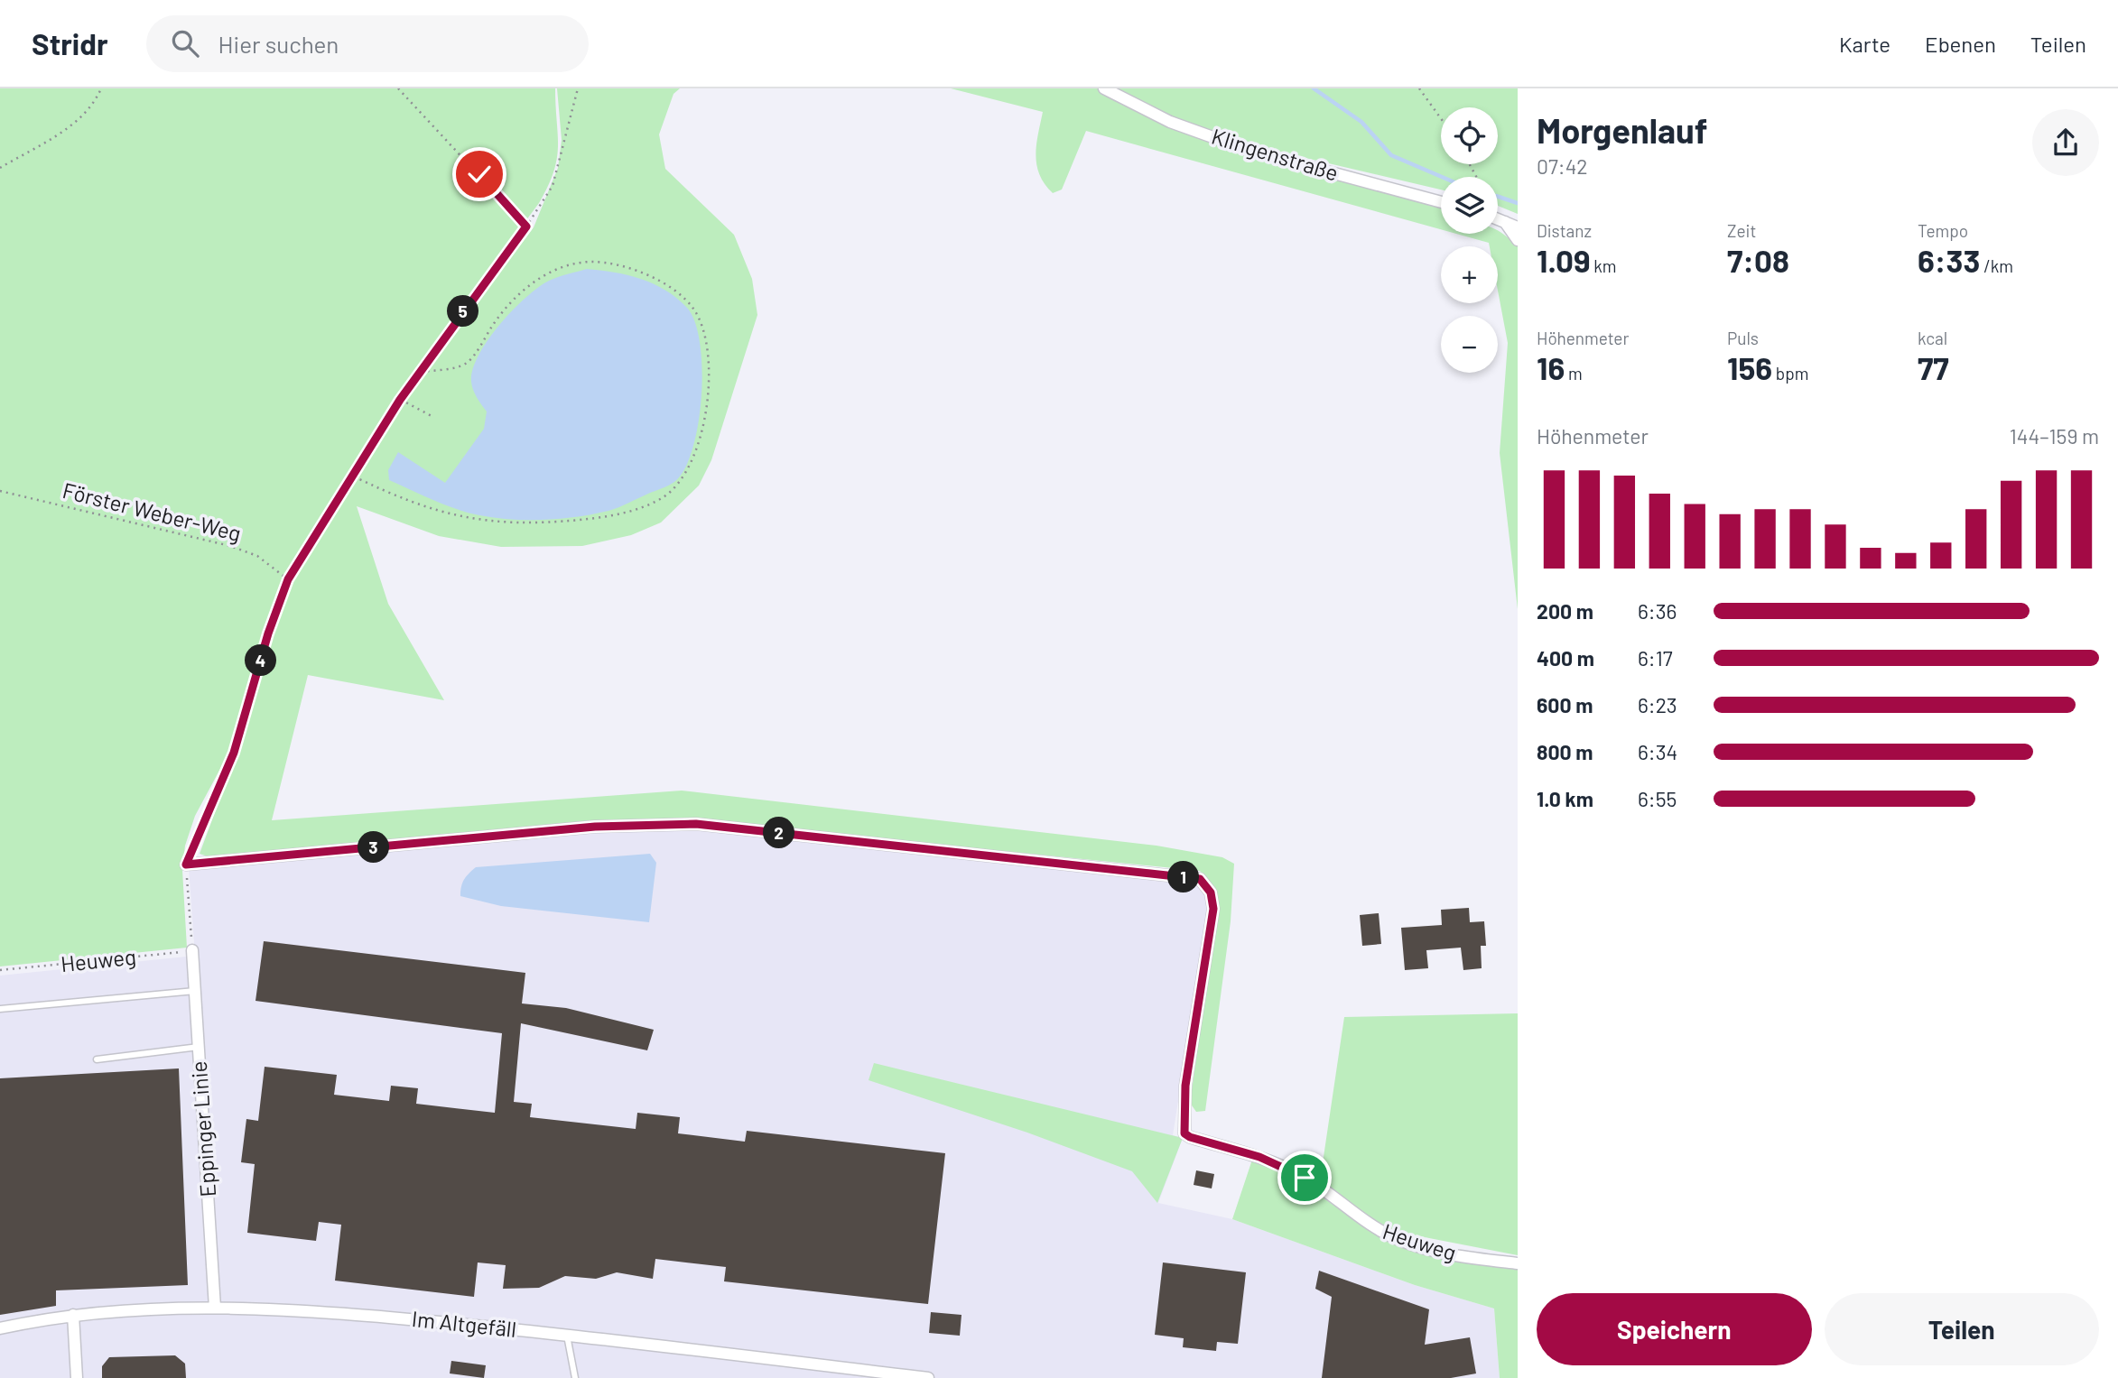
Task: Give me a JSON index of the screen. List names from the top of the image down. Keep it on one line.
{"streets":{"street":["Klingenstraße","Heuweg","Eppinger Linie","Im Altgefäll"],"path":["Förster Weber-Weg"]},"crossings":[["Heuweg","Eppinger Linie"],["Eppinger Linie","Im Altgefäll"]],"page":{"header":"Stridr","search":"Hier suchen","nav":["Karte","Ebenen","Teilen"],"heading":["Morgenlauf","07:42"],"map_buttons":["+","−"],"stats":[["Distanz","1.09 km"],["Zeit","7:08"],["Tempo","6:33 /km"],["Höhenmeter","16 m"],["Puls","156 bpm"],["kcal","77"]],"pins":["5","4","2","3","1"],"chart":["Höhenmeter","144–159 m"],"list":[{"name":"200 m","note":"6:36"},{"name":"400 m","note":"6:17"},{"name":"600 m","note":"6:23"},{"name":"800 m","note":"6:34"},{"name":"1.0 km","note":"6:55"}],"buttons":["Speichern","Teilen"]}}
